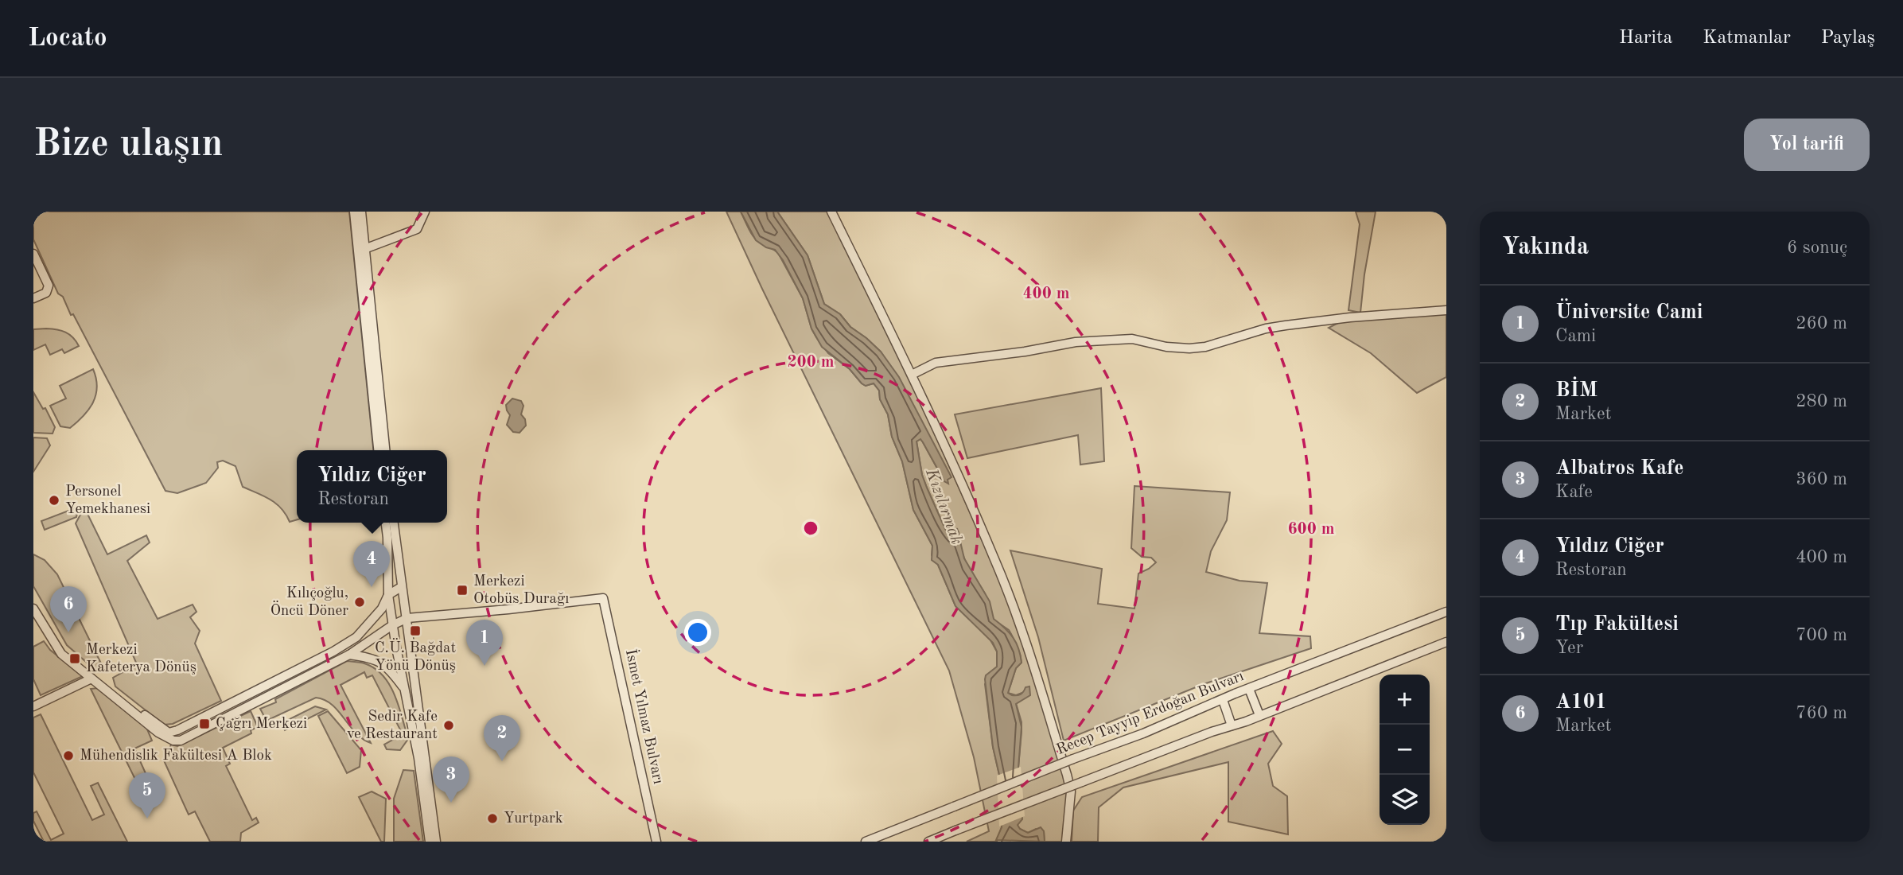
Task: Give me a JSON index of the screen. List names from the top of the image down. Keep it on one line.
{"streets":{"street":["Recep Tayyip Erdoğan Bulvarı","İsmet Yılmaz Bulvarı"]},"water":["Kızılırmak"],"places":{"other":["Personel Yemekhanesi","Kılıçoğlu, Öncü Döner","Sedir Kafe ve Restaurant","Mühendislik Fakültesi A Blok","Yurtpark"],"transit":["Merkezi Otobüs Durağı","C.Ü. Bağdat Yönü Dönüş","Merkezi Kafeterya Dönüş","Çağrı Merkezi"]},"page":{"header":"Locato","nav":["Harita","Katmanlar","Paylaş"],"buttons":"Yol tarifi","title":"Bize ulaşın","heading":["Yakında","6 sonuç"],"list":[{"mark":"1","name":"Üniversite Cami","note":"Cami","value":"260 m"},{"mark":"2","name":"BİM","note":"Market","value":"280 m"},{"mark":"3","name":"Albatros Kafe","note":"Kafe","value":"360 m"},{"mark":"4","name":"Yıldız Ciğer","note":"Restoran","value":"400 m"},{"mark":"5","name":"Tıp Fakültesi","note":"Yer","value":"700 m"},{"mark":"6","name":"A101","note":"Market","value":"760 m"}],"popup":["Yıldız Ciğer","Restoran"],"pins":["4","6","1","2","3","5"],"map_buttons":["+","−"]},"rings":["400 m","200 m","600 m"]}
